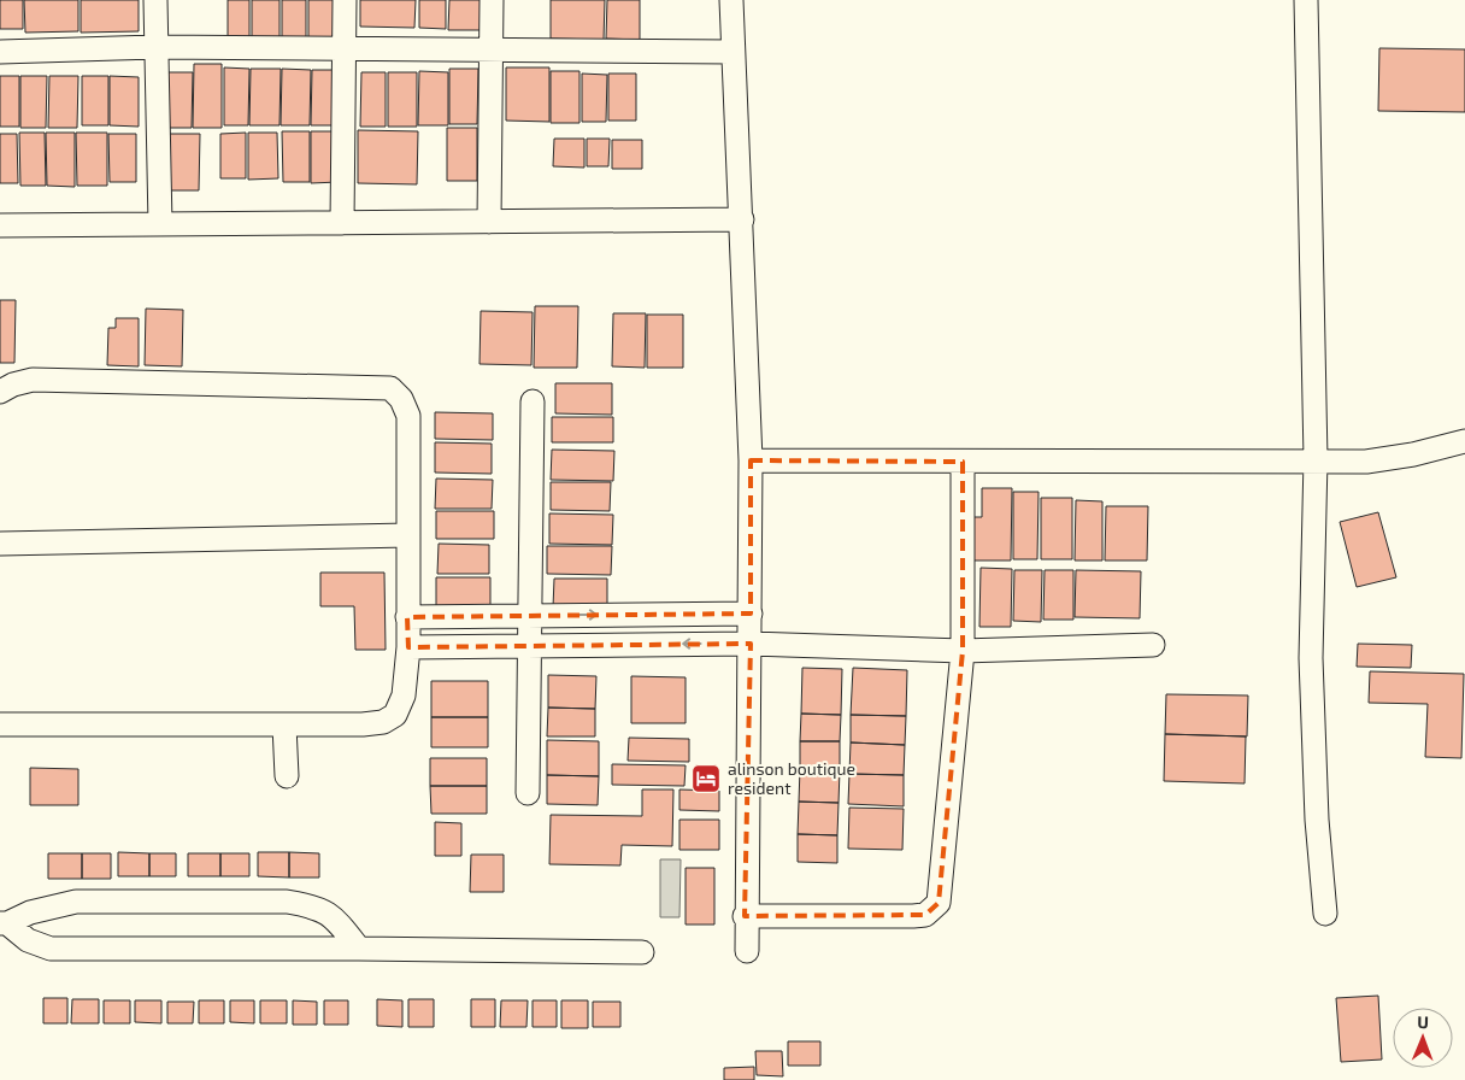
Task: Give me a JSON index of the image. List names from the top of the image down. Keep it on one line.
{"places":{"hotel":["alinson boutique resident"]},"north":"top"}
